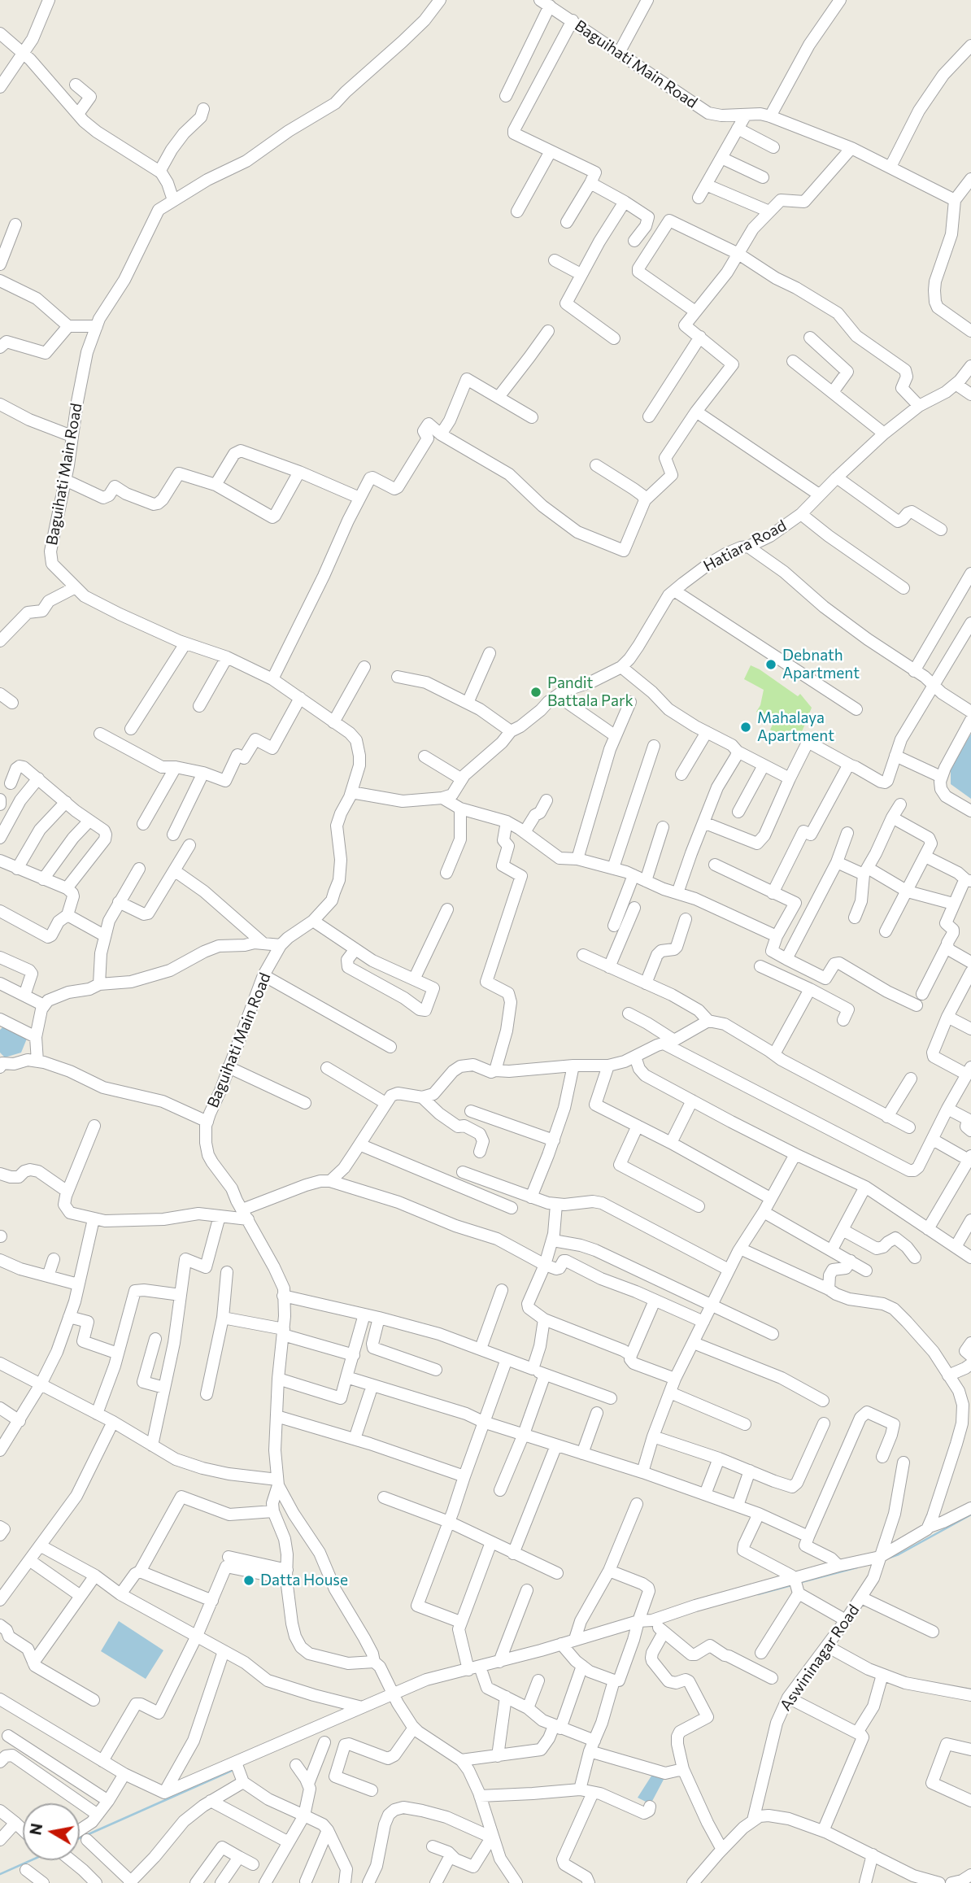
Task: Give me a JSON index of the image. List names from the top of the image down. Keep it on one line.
{"streets":{"street":["Baguihati Main Road","Hatiara Road","Aswininagar Road"]},"places":["Debnath Apartment","Pandit Battala Park","Mahalaya Apartment","Datta House"],"north":"left"}
